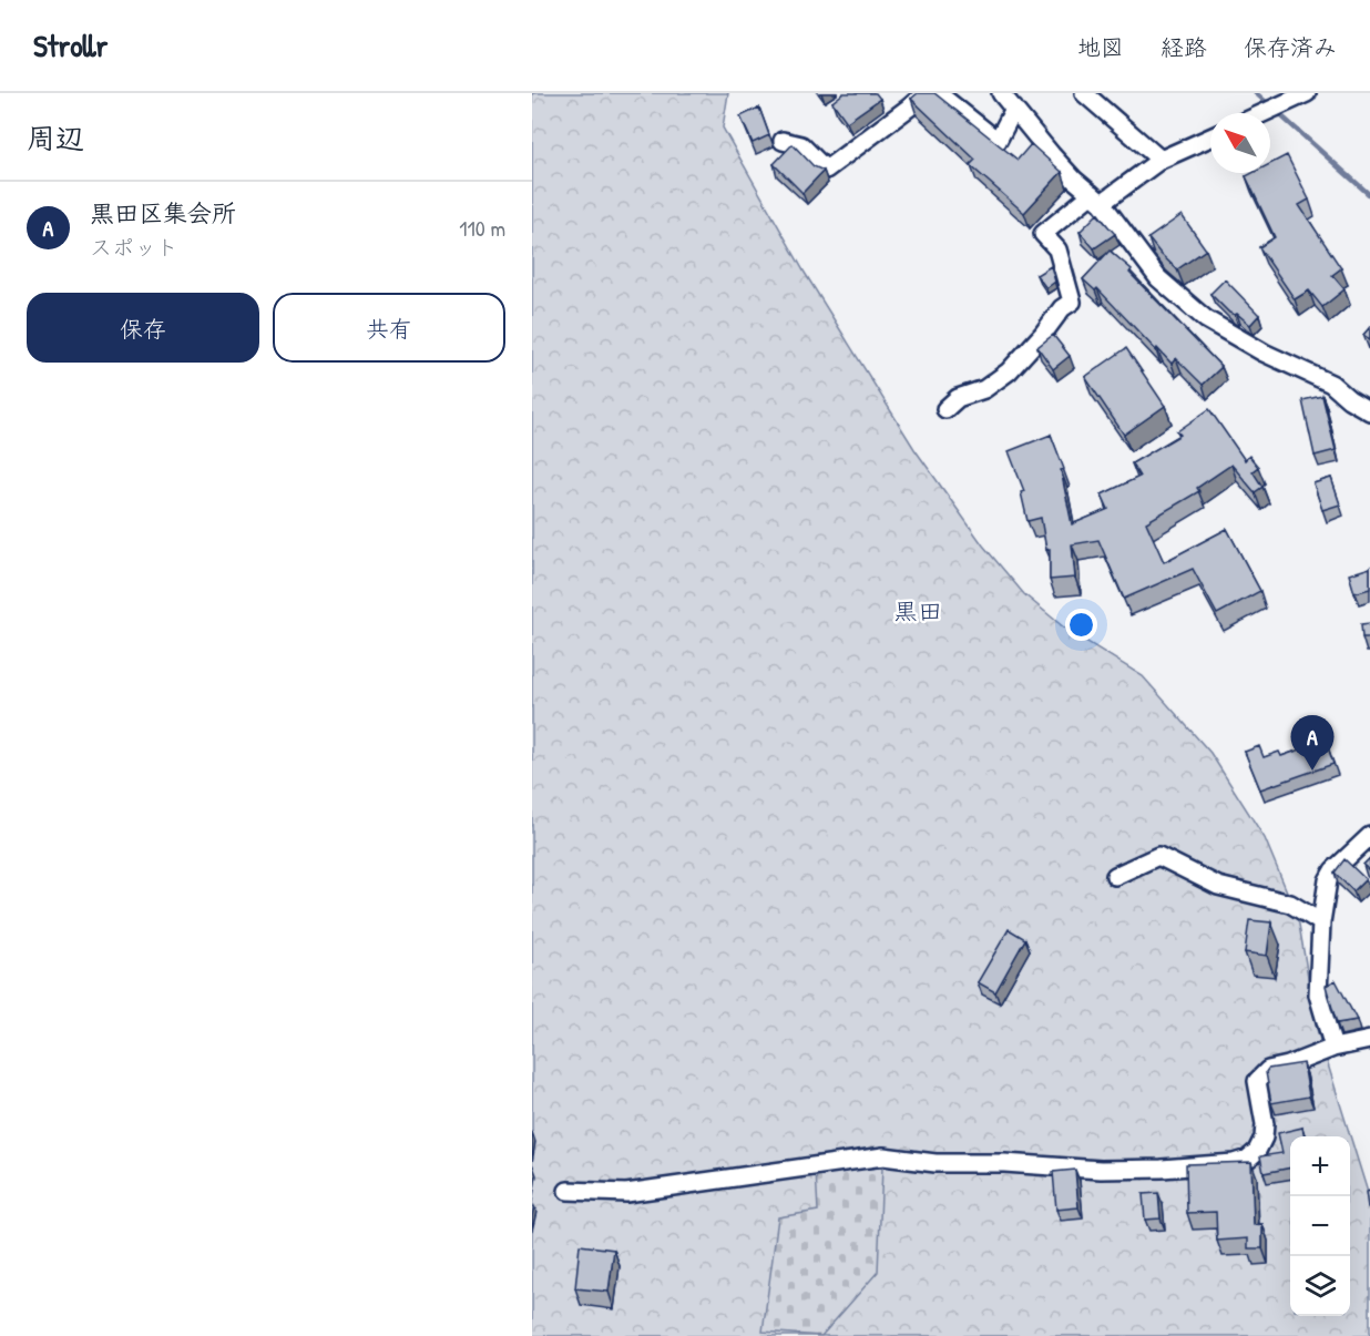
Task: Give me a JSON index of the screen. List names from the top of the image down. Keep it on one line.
{"districts":["黒田"],"north":"top left","page":{"header":"Strollr","nav":["地図","経路","保存済み"],"heading":"周辺","list":[{"mark":"A","name":"黒田区集会所","note":"スポット","value":"110 m"}],"buttons":["保存","共有"],"pins":"A","map_buttons":["+","−"]}}
